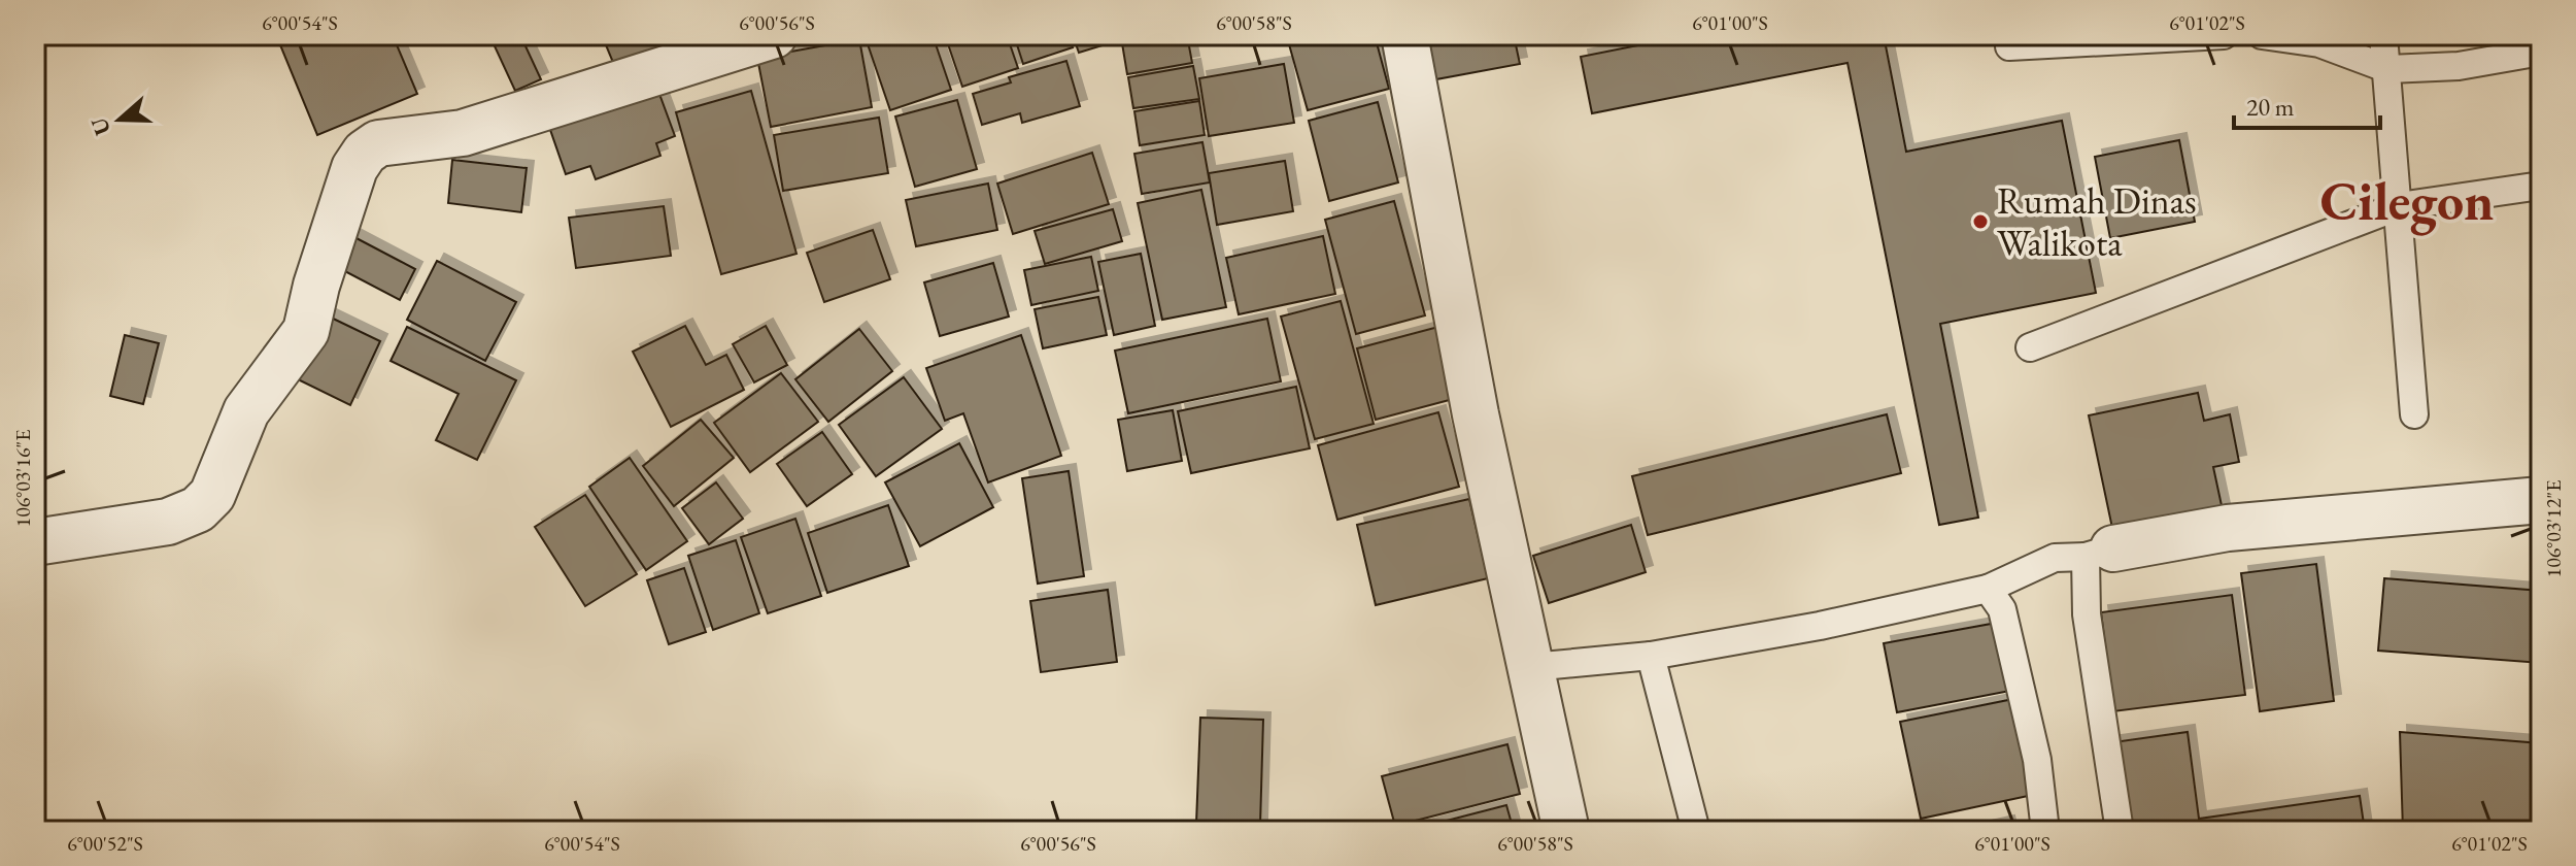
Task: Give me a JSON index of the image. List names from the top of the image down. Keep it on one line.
{"districts":["Cilegon"],"places":["Rumah Dinas Walikota"],"scale_bar":"20 m","north":"left","coordinates":["6°00'54\"S","6°00'56\"S","6°00'58\"S","6°01'00\"S","6°01'02\"S","106°03'16\"E","106°03'12\"E","6°00'52\"S"]}
